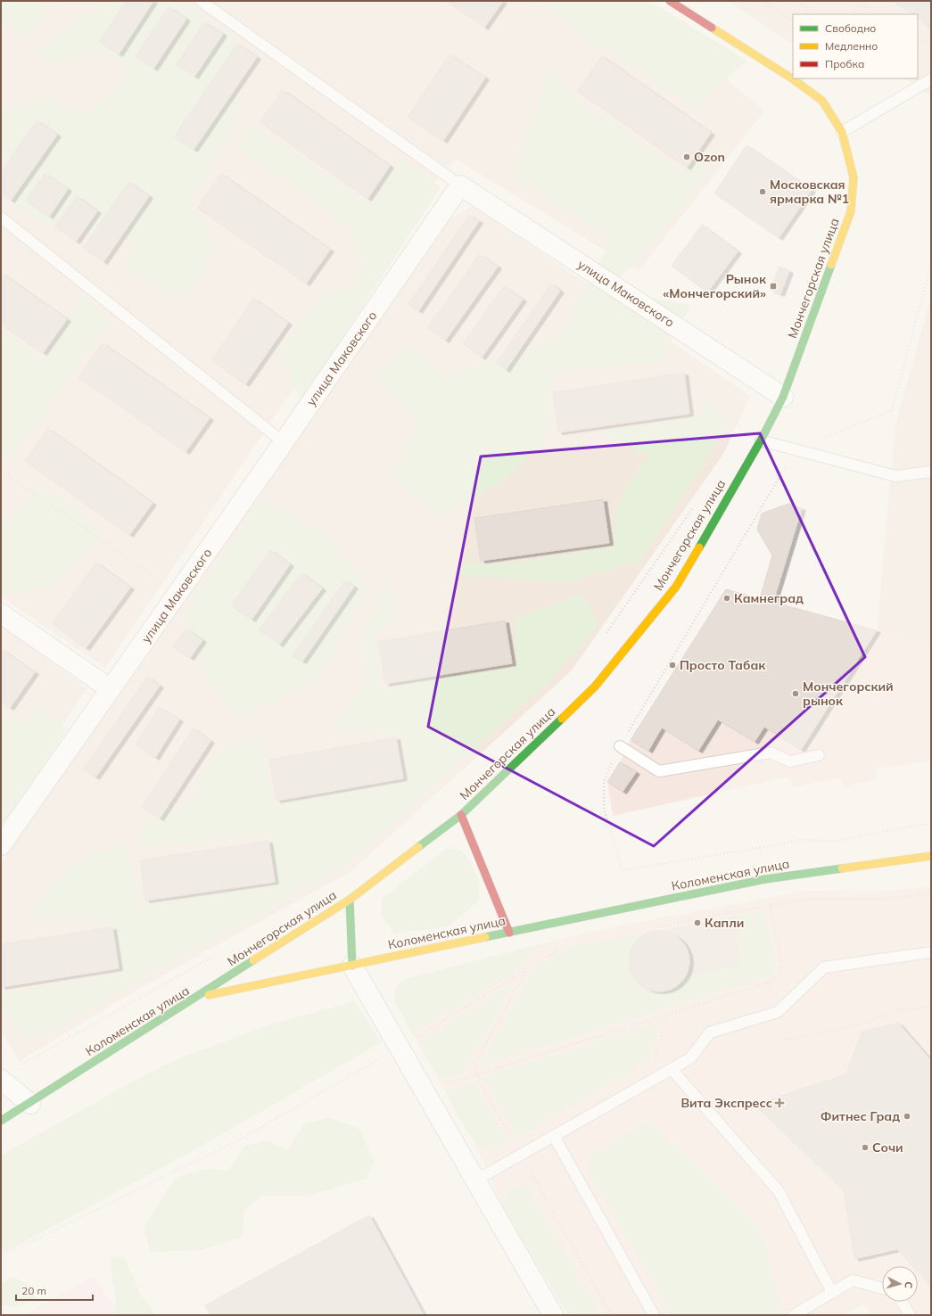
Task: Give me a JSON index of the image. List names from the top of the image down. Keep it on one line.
{"streets":{"street":["Мончегорская улица","улица Маковского","Коломенская улица"]},"crossings":[["Мончегорская улица","улица Маковского"],["Мончегорская улица","Коломенская улица"]],"places":{"other":["Ozon","Московская ярмарка №1","Камнеград","Просто Табак","Мончегорский рынок","Капли","Фитнес Град","Сочи"],"transit":["Рынок «Мончегорский»"],"health":["Вита Экспресс"]},"legend":["Свободно","Медленно","Пробка"],"scale_bar":"20 m","north":"right"}
